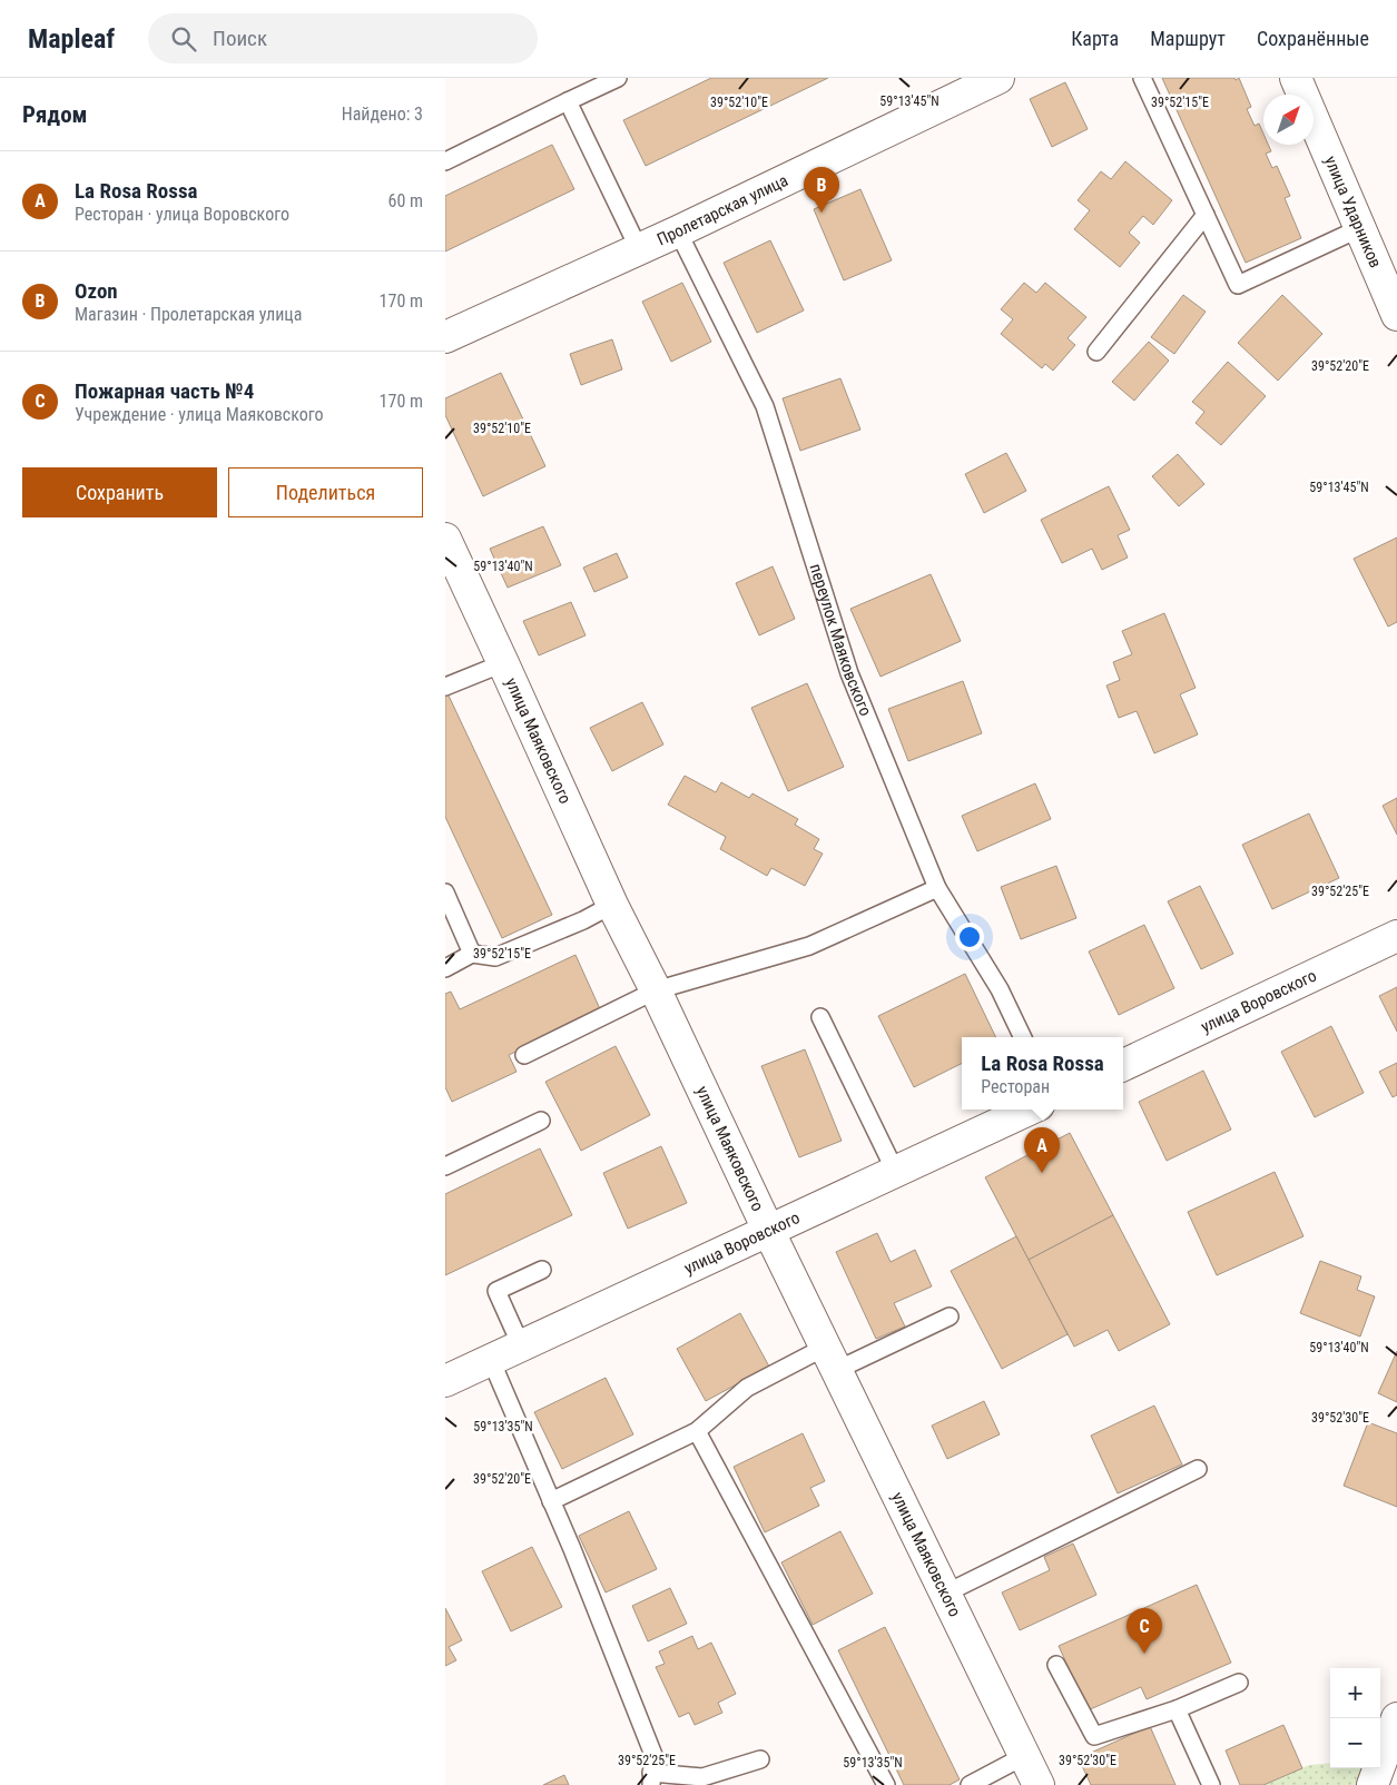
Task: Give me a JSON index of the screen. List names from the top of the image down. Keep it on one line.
{"streets":{"street":["Пролетарская улица","улица Ударников","улица Маяковского","улица Воровского"],"lane":["переулок Маяковского"]},"crossings":[["Пролетарская улица","переулок Маяковского"],["улица Маяковского","улица Воровского"]],"north":"top right","page":{"header":"Mapleaf","search":"Поиск","nav":["Карта","Маршрут","Сохранённые"],"heading":["Рядом","Найдено: 3"],"list":[{"mark":"A","name":"La Rosa Rossa","note":"Ресторан · улица Воровского","value":"60 m"},{"mark":"B","name":"Ozon","note":"Магазин · Пролетарская улица","value":"170 m"},{"mark":"C","name":"Пожарная часть №4","note":"Учреждение · улица Маяковского","value":"170 m"}],"pins":["B","A","C"],"buttons":["Сохранить","Поделиться"],"popup":["La Rosa Rossa","Ресторан"],"map_buttons":["+","−"]},"coordinates":["59°13'45\"N","39°52'10\"E","39°52'15\"E","39°52'20\"E","59°13'40\"N","39°52'25\"E","39°52'30\"E","59°13'35\"N"]}
